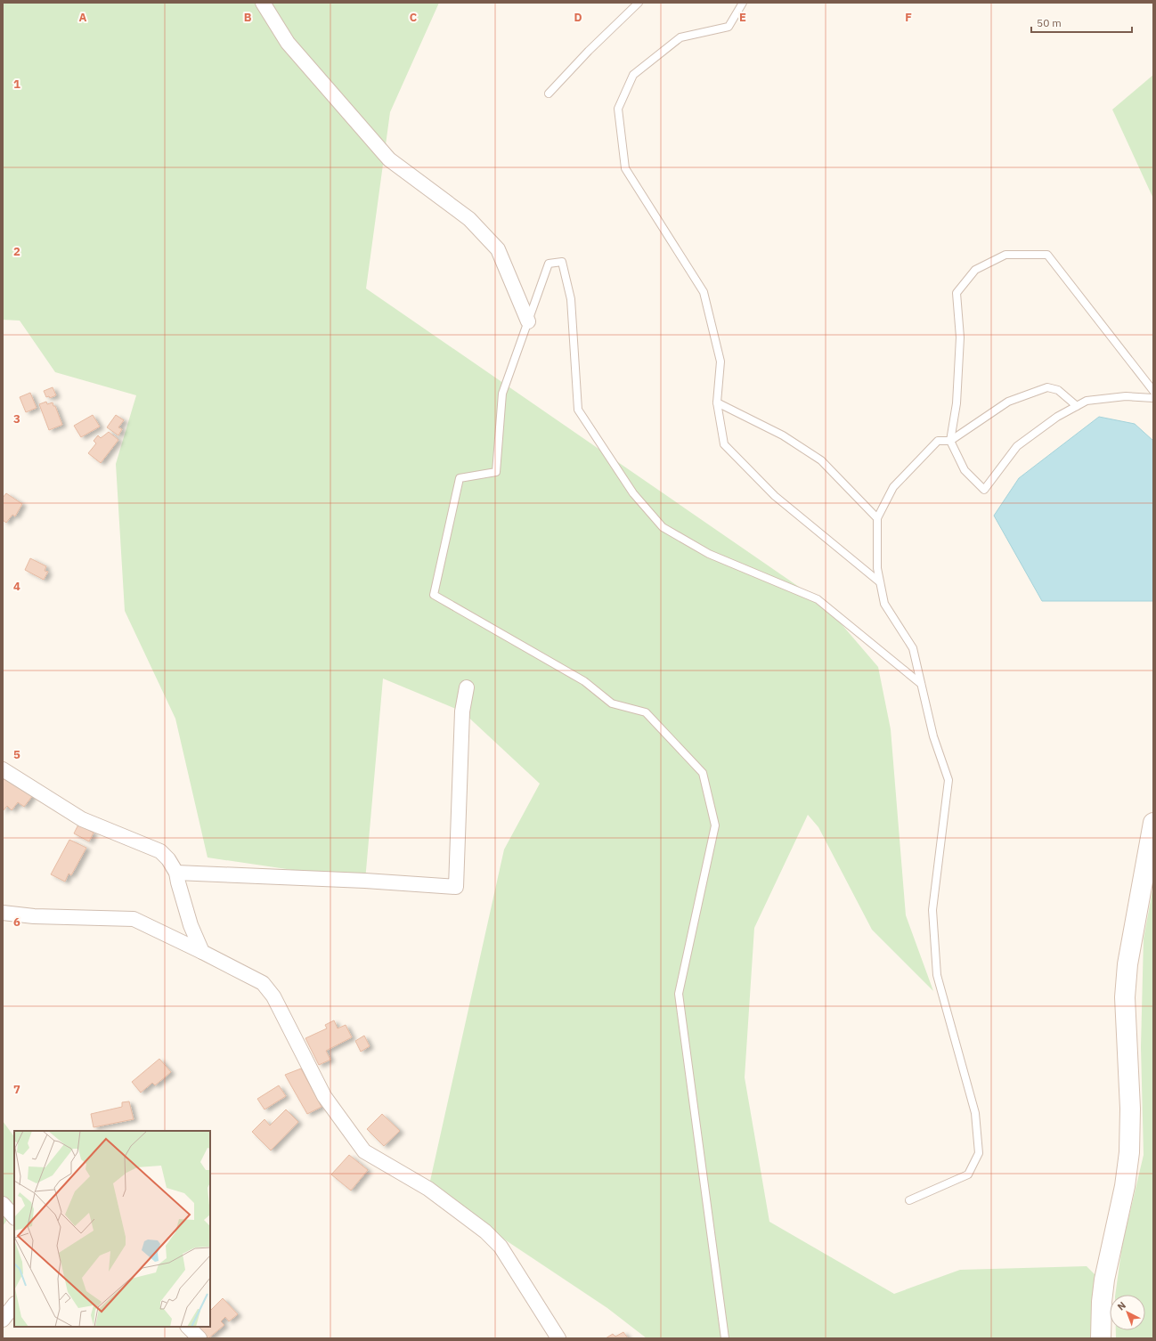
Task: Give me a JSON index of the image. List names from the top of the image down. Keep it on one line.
{"scale_bar":"50 m","north":"top left","grid":{"columns":["A","B","C","D","E","F"],"rows":["1","2","3","4","5","6","7"]}}
